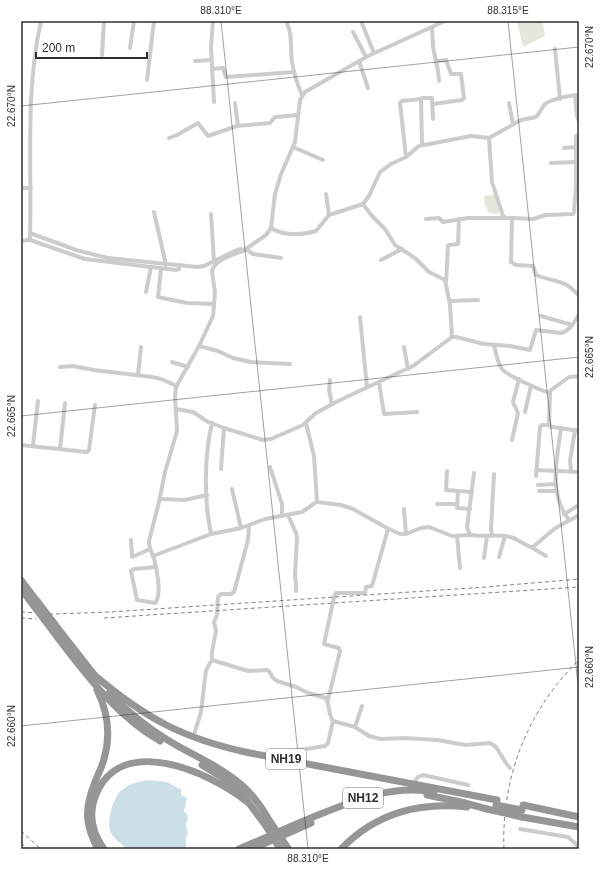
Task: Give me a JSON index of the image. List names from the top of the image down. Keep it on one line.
{"streets":{"highway":["NH19","NH12"]},"crossings":[["NH19","NH12"]],"scale_bar":"200 m","coordinates":["88.310°E","88.315°E","22.670°N","22.665°N","22.660°N"]}
